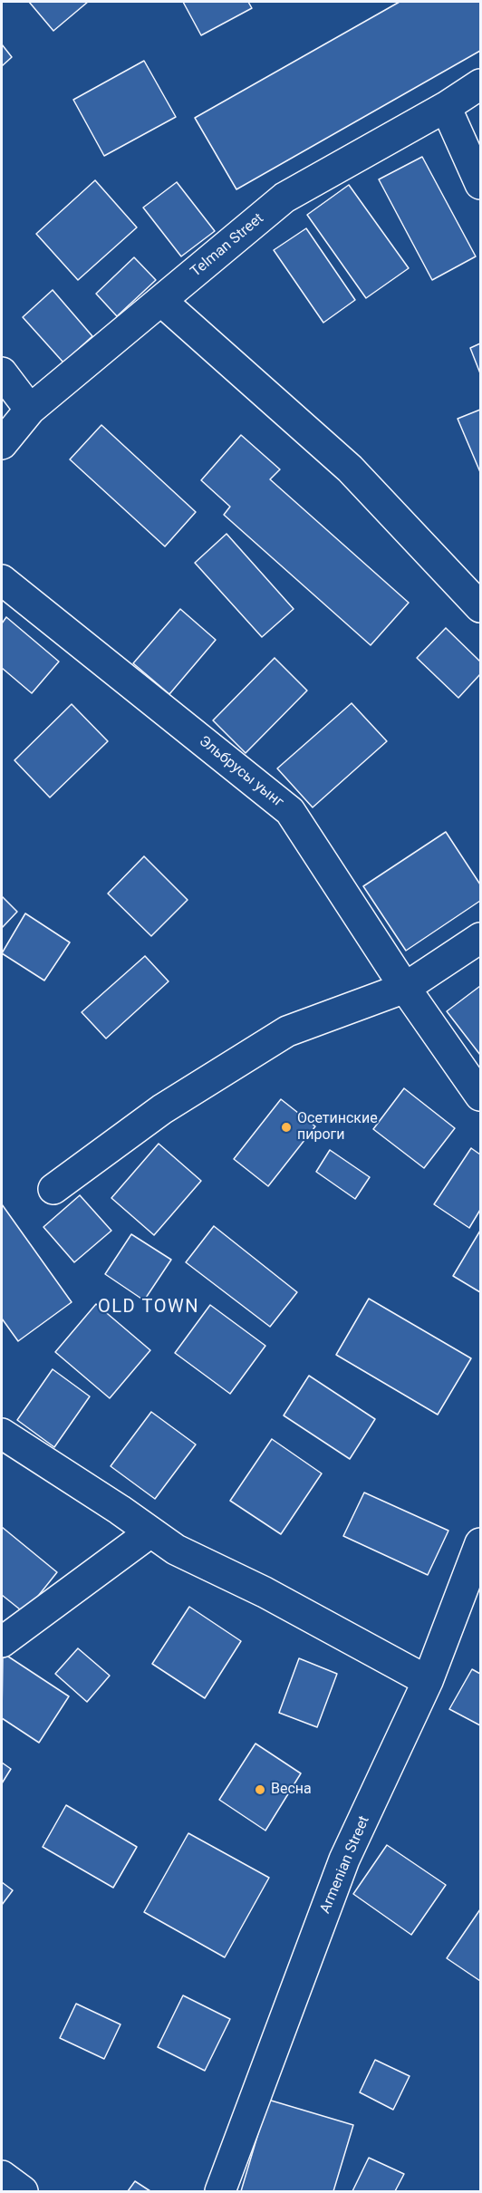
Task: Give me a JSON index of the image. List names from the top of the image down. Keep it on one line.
{"streets":{"street":["Telman Street","Эльбрусы уынг","Armenian Street"]},"districts":["OLD TOWN"],"places":["Осетинские пироги","Весна"]}
